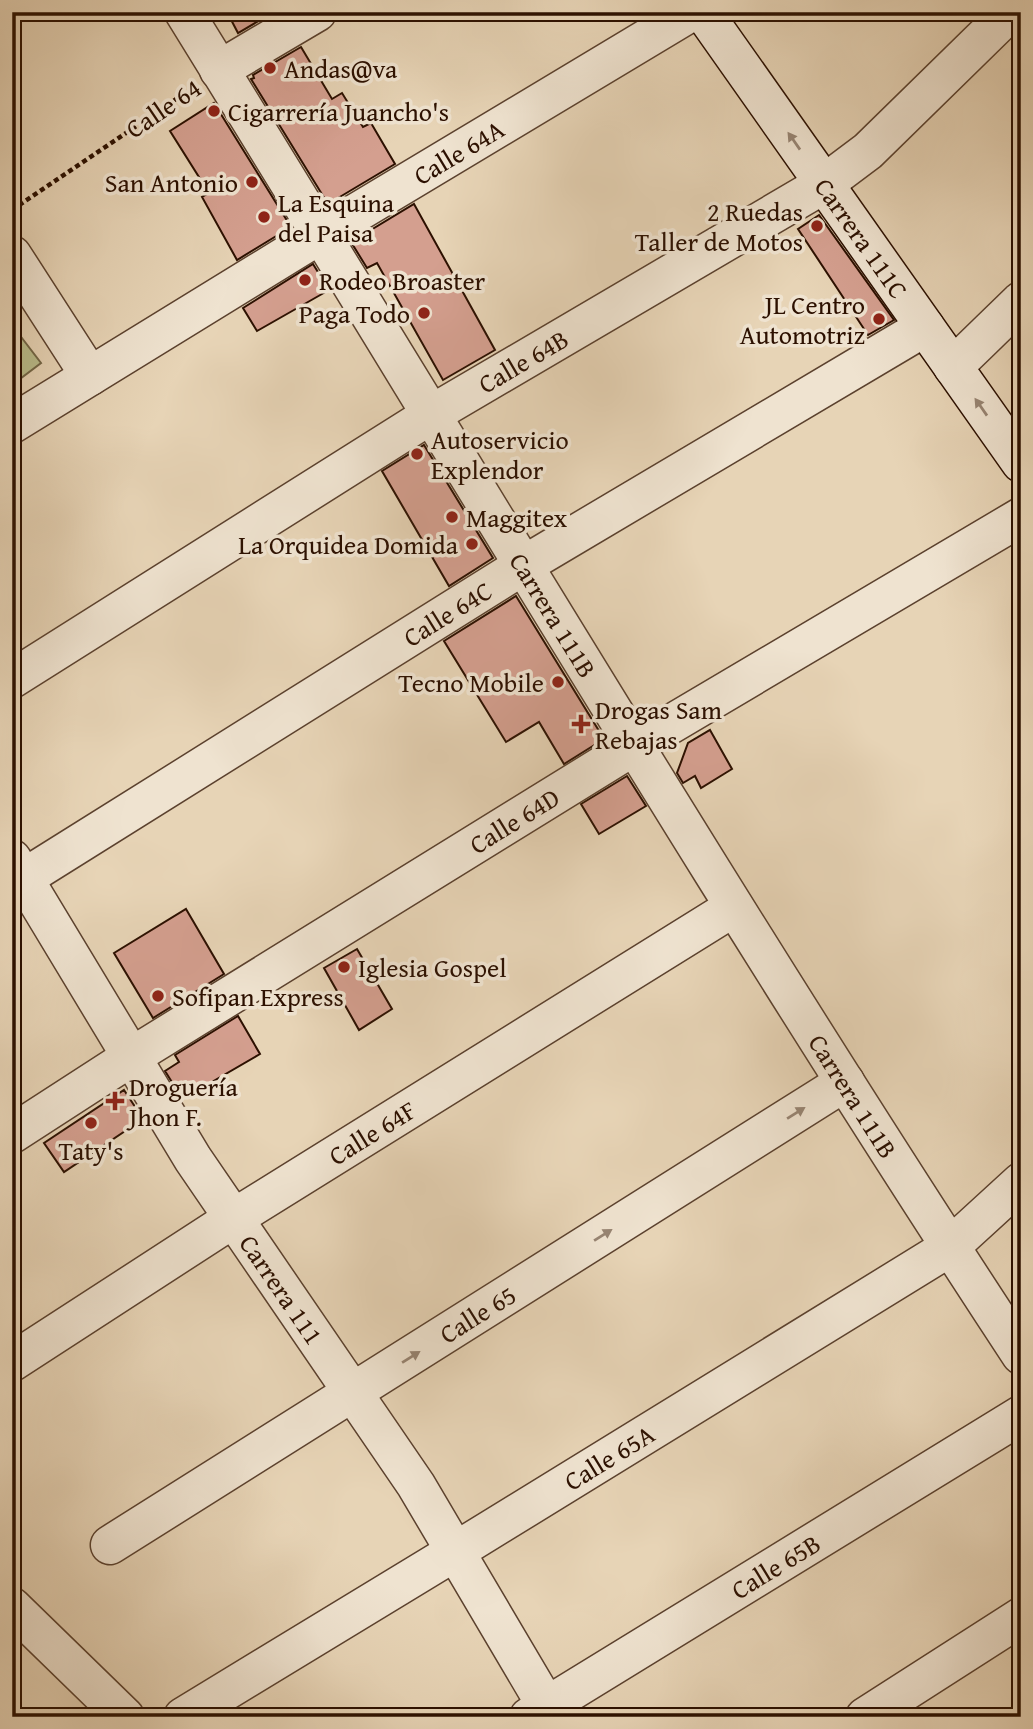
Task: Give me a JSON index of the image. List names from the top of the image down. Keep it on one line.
{"streets":{"street":["Calle 64","Calle 64A","Carrera 111C","Calle 64B","Calle 64C","Carrera 111B","Calle 64D","Calle 64F","Carrera 111","Calle 65","Calle 65A","Calle 65B"]},"crossings":[["Calle 64","Carrera 111B"],["Calle 64A","Carrera 111B"],["Carrera 111C","Calle 64B"],["Carrera 111C","Calle 64C"],["Calle 64B","Carrera 111B"],["Calle 64C","Carrera 111B"],["Calle 64C","Carrera 111"],["Carrera 111B","Calle 64D"],["Carrera 111B","Calle 64F"],["Carrera 111B","Calle 65"],["Carrera 111B","Calle 65A"],["Calle 64D","Carrera 111"],["Calle 64F","Carrera 111"],["Carrera 111","Calle 65"],["Carrera 111","Calle 65A"],["Carrera 111","Calle 65B"]],"one_way":["Carrera 111C","Calle 65"],"places":{"other":["Andas@va","Cigarrería Juancho's","San Antonio","La Esquina del Paisa","2 Ruedas Taller de Motos","Rodeo Broaster","Paga Todo","JL Centro Automotriz","Autoservicio Explendor","Maggitex","La Orquidea Domida","Tecno Mobile","Iglesia Gospel","Sofipan Express","Taty's"],"health":["Drogas Sam Rebajas","Droguería Jhon F."]}}
